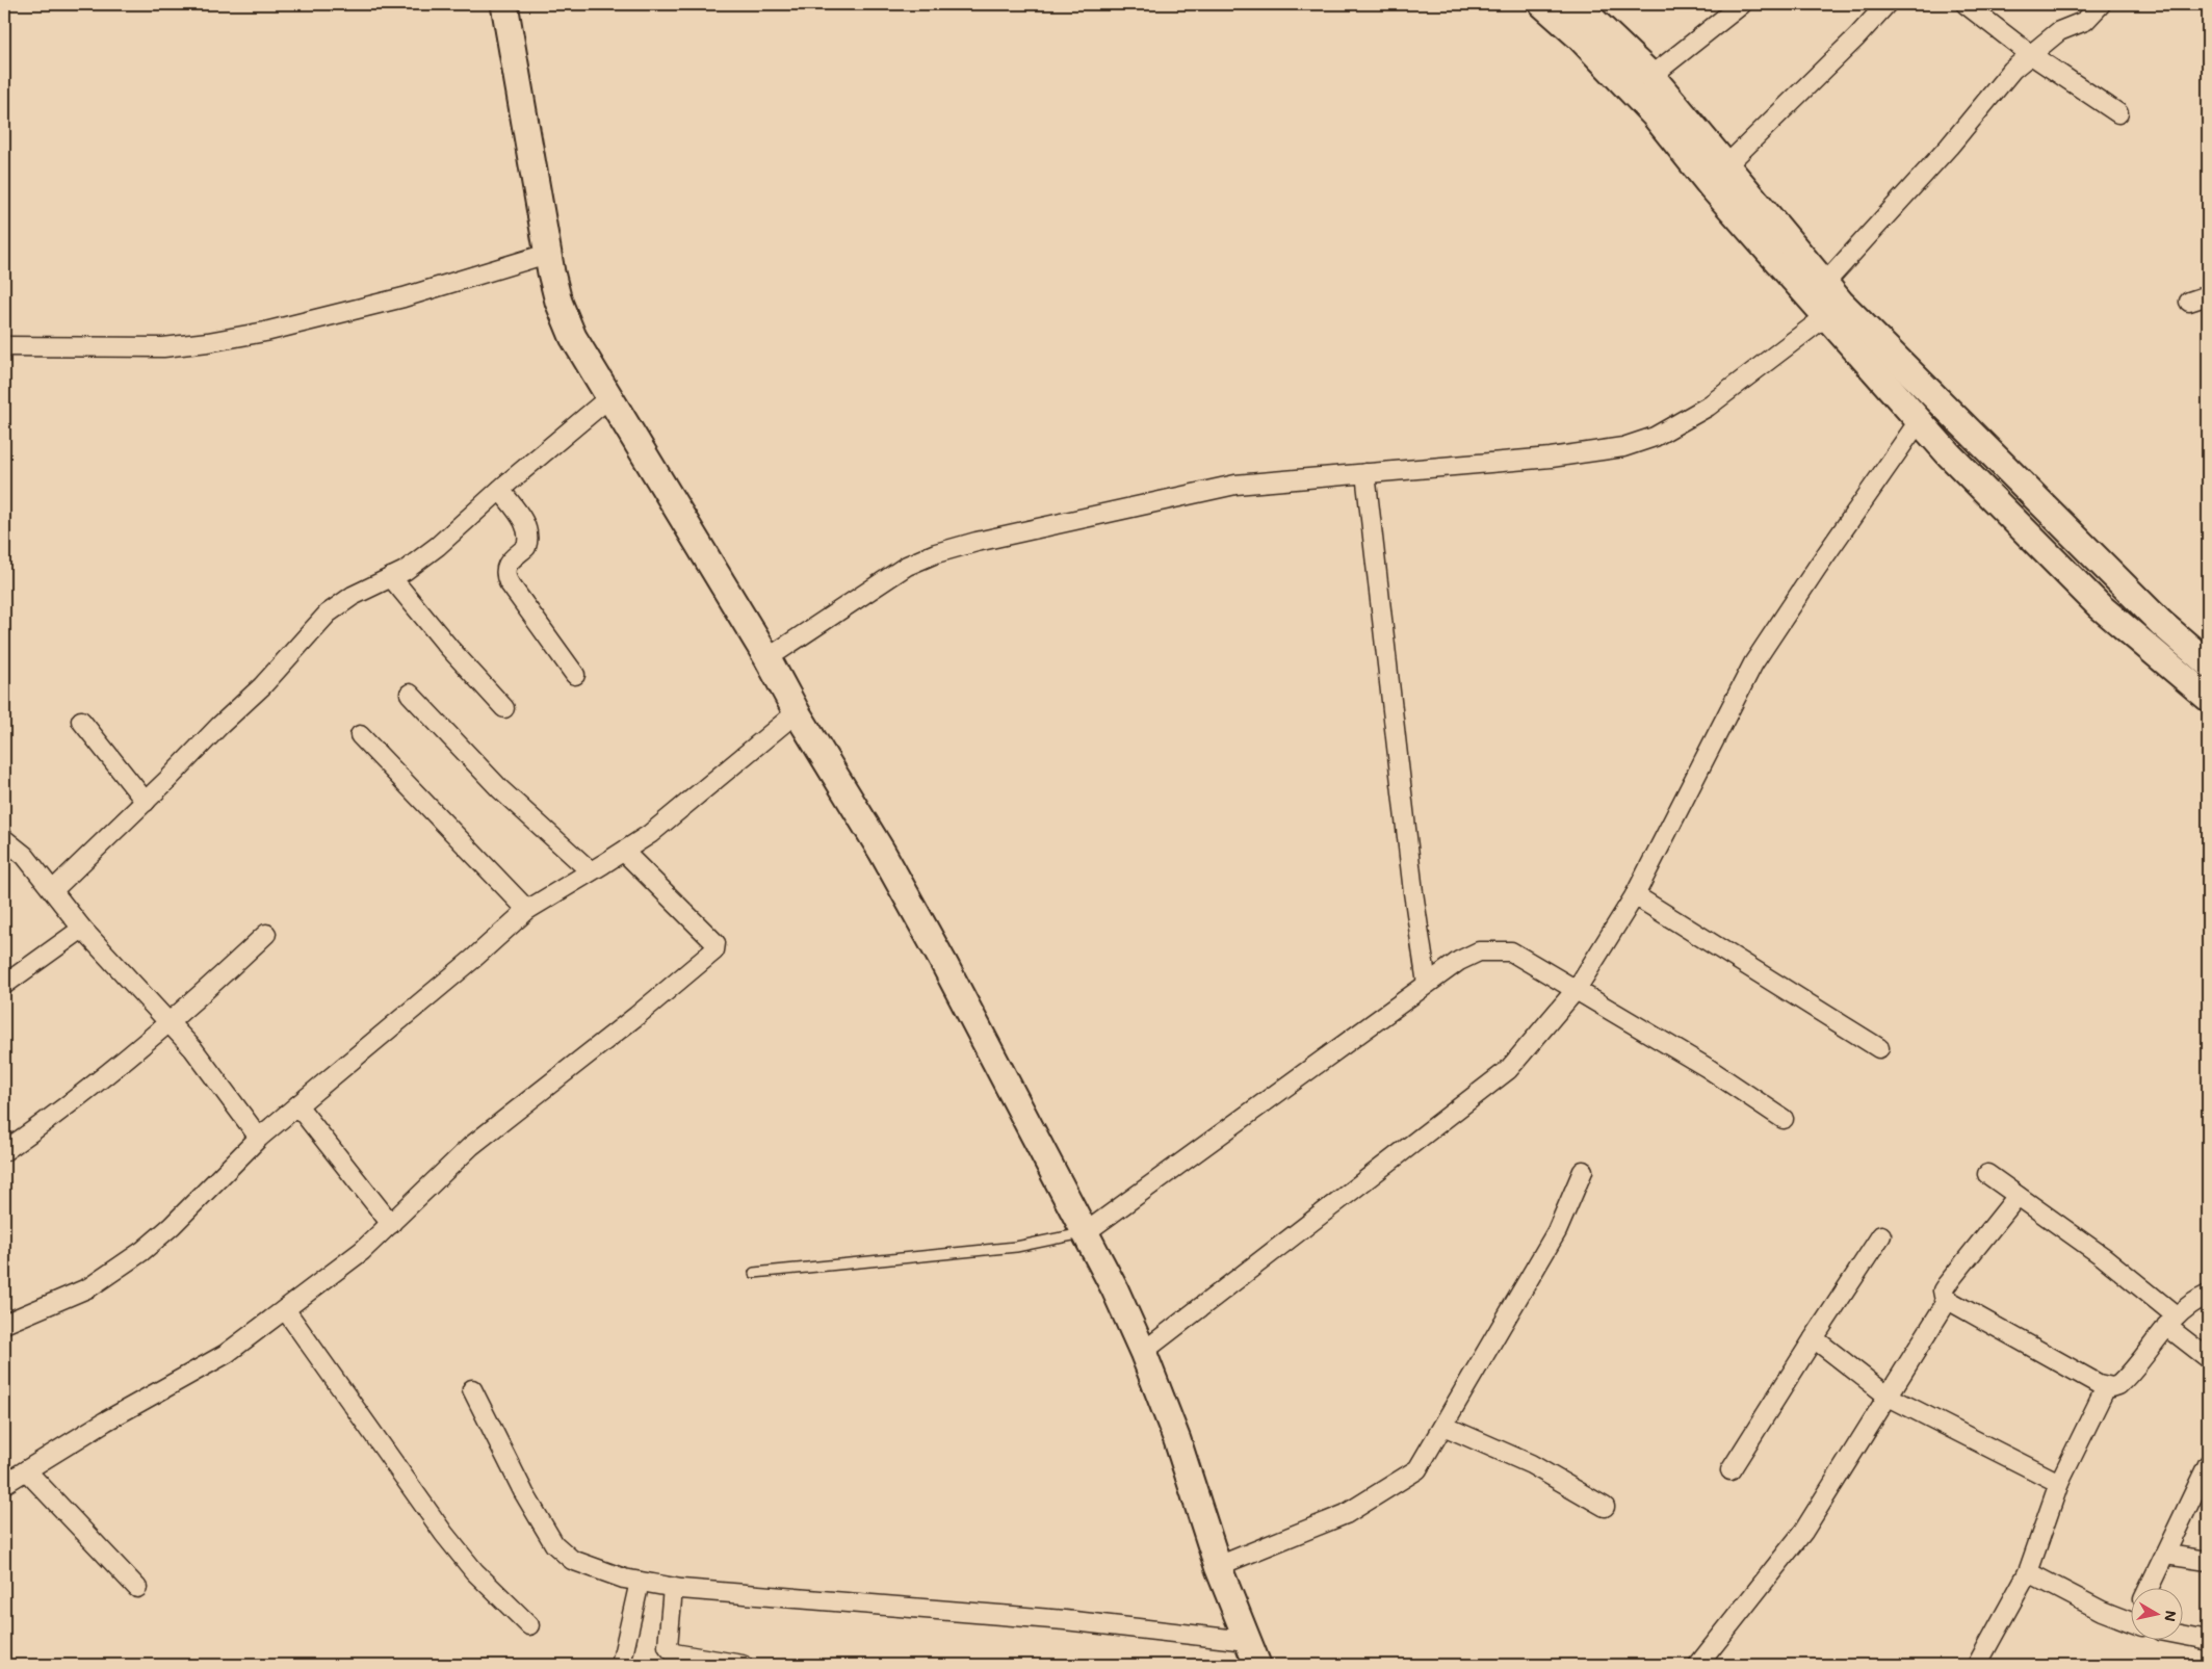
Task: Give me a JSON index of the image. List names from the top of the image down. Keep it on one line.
{"north":"right"}
